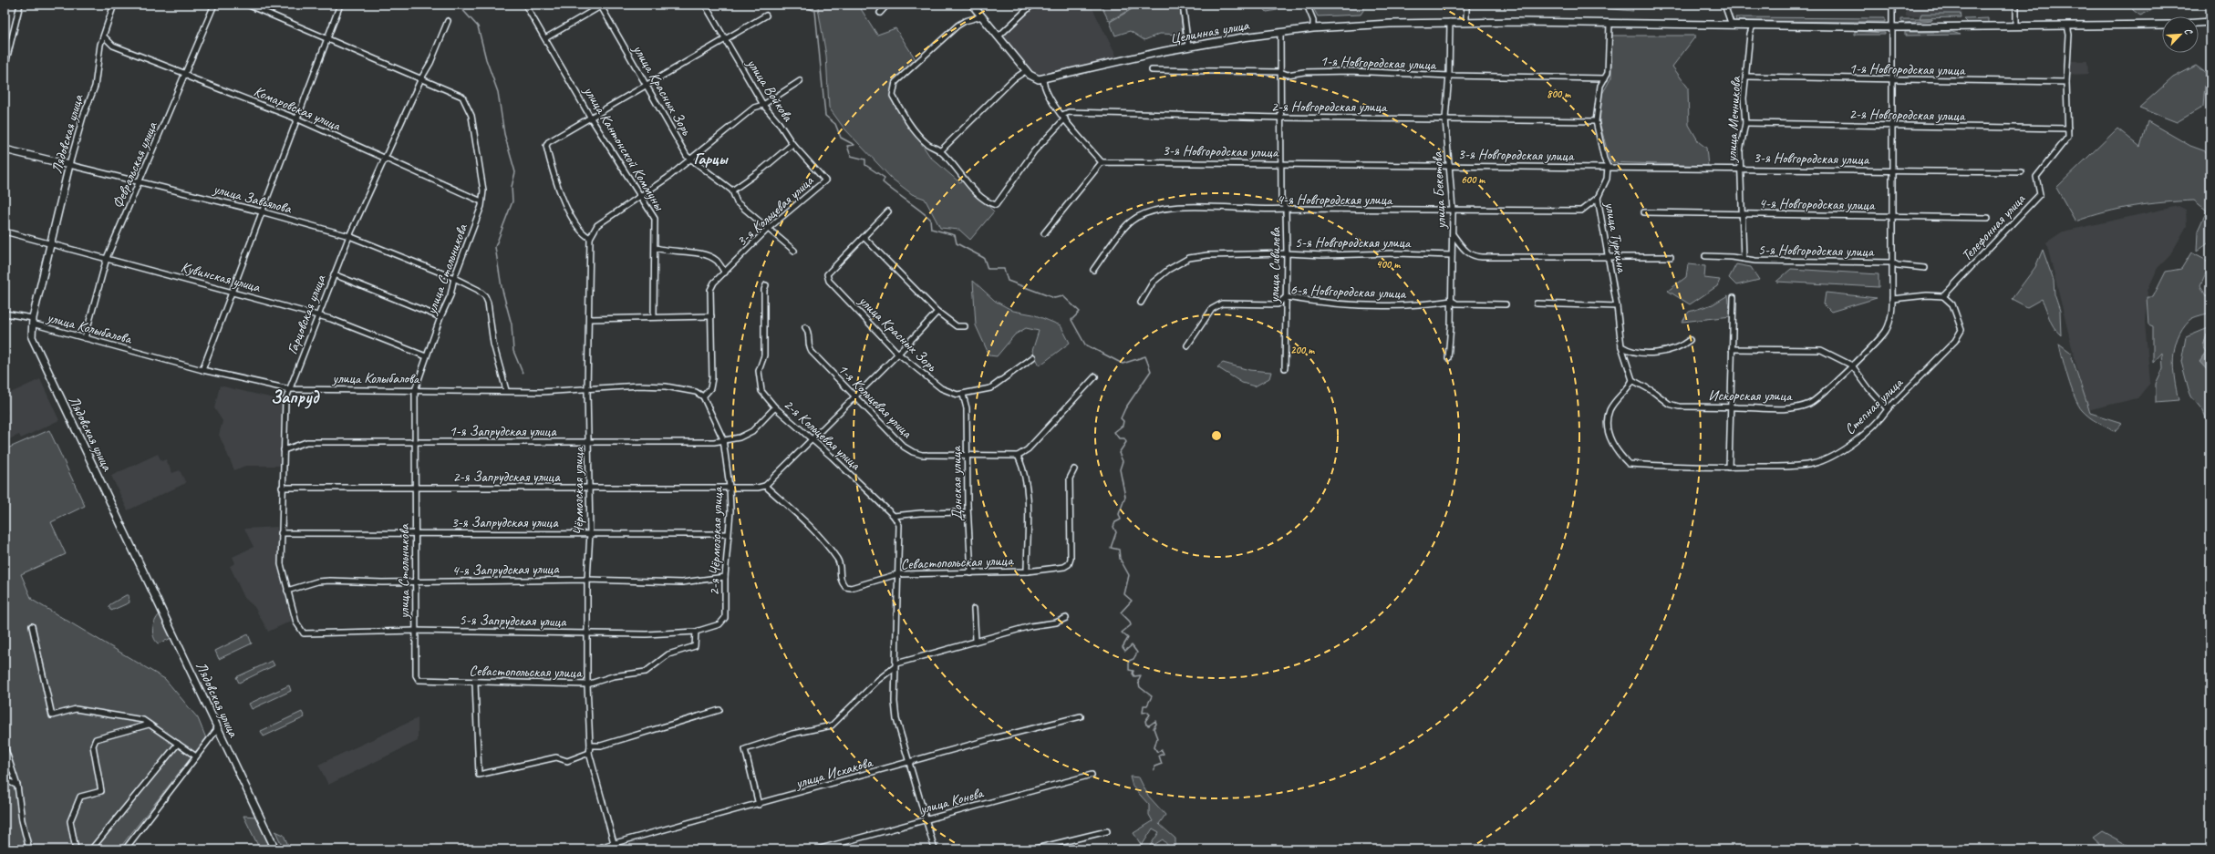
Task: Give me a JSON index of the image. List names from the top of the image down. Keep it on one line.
{"streets":{"main road":["Целинная улица","Лядовская улица","улица Завьялова"],"street":["1-я Новгородская улица","улица Красных Зорь","улица Войкова","2-я Новгородская улица","Комаровская улица","улица Мечникова","улица Кантонской Коммуны","3-я Новгородская улица","Февральская улица","улица Бекетова","4-я Новгородская улица","3-я Кольцевая улица","Телефонная улица","улица Туркина","5-я Новгородская улица","улица Сивилева","улица Стольникова","Кувинская улица","6-я Новгородская улица","Гарцовская улица","улица Колыбалова","Искорская улица","1-я Кольцевая улица","Степная улица","1-я Запрудская улица","2-я Кольцевая улица","2-я Запрудская улица","Донская улица","Чёрмозская улица","3-я Запрудская улица","2-я Чёрмозская улица","Севастопольская улица","4-я Запрудская улица","5-я Запрудская улица","улица Исхакова","улица Конева"]},"crossings":[["Целинная улица","улица Мечникова"],["Целинная улица","улица Бекетова"],["Целинная улица","Телефонная улица"],["Целинная улица","улица Туркина"],["Целинная улица","улица Сивилева"],["Целинная улица","Искорская улица"],["1-я Новгородская улица","улица Мечникова"],["1-я Новгородская улица","улица Бекетова"],["1-я Новгородская улица","Телефонная улица"],["1-я Новгородская улица","улица Туркина"],["1-я Новгородская улица","улица Сивилева"],["1-я Новгородская улица","Искорская улица"],["улица Красных Зорь","Донская улица"],["улица Войкова","3-я Кольцевая улица"],["2-я Новгородская улица","улица Мечникова"],["2-я Новгородская улица","улица Бекетова"],["2-я Новгородская улица","Телефонная улица"],["2-я Новгородская улица","улица Туркина"],["2-я Новгородская улица","улица Сивилева"],["2-я Новгородская улица","Искорская улица"],["Комаровская улица","Лядовская улица"],["Комаровская улица","Февральская улица"],["Комаровская улица","улица Стольникова"],["Комаровская улица","Гарцовская улица"],["улица Мечникова","3-я Новгородская улица"],["улица Мечникова","4-я Новгородская улица"],["улица Мечникова","5-я Новгородская улица"],["Лядовская улица","улица Завьялова"],["Лядовская улица","Кувинская улица"],["Лядовская улица","улица Колыбалова"],["3-я Новгородская улица","улица Бекетова"],["3-я Новгородская улица","улица Туркина"],["3-я Новгородская улица","улица Сивилева"],["3-я Новгородская улица","Искорская улица"],["Февральская улица","улица Завьялова"],["Февральская улица","Кувинская улица"],["Февральская улица","улица Колыбалова"],["улица Бекетова","4-я Новгородская улица"],["улица Бекетова","5-я Новгородская улица"],["улица Бекетова","6-я Новгородская улица"],["улица Завьялова","улица Стольникова"],["улица Завьялова","Гарцовская улица"],["улица Завьялова","улица Колыбалова"],["4-я Новгородская улица","улица Туркина"],["4-я Новгородская улица","улица Сивилева"],["4-я Новгородская улица","Искорская улица"],["3-я Кольцевая улица","улица Колыбалова"],["3-я Кольцевая улица","2-я Чёрмозская улица"],["Телефонная улица","Степная улица"],["улица Туркина","Искорская улица"],["улица Туркина","Степная улица"],["5-я Новгородская улица","улица Сивилева"],["5-я Новгородская улица","Искорская улица"],["улица Сивилева","6-я Новгородская улица"],["улица Стольникова","Кувинская улица"],["улица Стольникова","Гарцовская улица"],["улица Стольникова","улица Колыбалова"],["улица Стольникова","1-я Запрудская улица"],["улица Стольникова","2-я Запрудская улица"],["улица Стольникова","3-я Запрудская улица"],["улица Стольникова","Севастопольская улица"],["улица Стольникова","4-я Запрудская улица"],["улица Стольникова","5-я Запрудская улица"],["Кувинская улица","Гарцовская улица"],["Гарцовская улица","улица Колыбалова"],["Гарцовская улица","1-я Запрудская улица"],["Гарцовская улица","2-я Запрудская улица"],["Гарцовская улица","3-я Запрудская улица"],["Гарцовская улица","4-я Запрудская улица"],["Гарцовская улица","5-я Запрудская улица"],["улица Колыбалова","Чёрмозская улица"],["улица Колыбалова","2-я Чёрмозская улица"],["Искорская улица","Степная улица"],["1-я Кольцевая улица","Донская улица"],["1-я Запрудская улица","2-я Кольцевая улица"],["1-я Запрудская улица","Чёрмозская улица"],["1-я Запрудская улица","2-я Чёрмозская улица"],["2-я Запрудская улица","Чёрмозская улица"],["2-я Запрудская улица","2-я Чёрмозская улица"],["2-я Запрудская улица","Севастопольская улица"],["Донская улица","Севастопольская улица"],["Чёрмозская улица","3-я Запрудская улица"],["Чёрмозская улица","Севастопольская улица"],["Чёрмозская улица","4-я Запрудская улица"],["Чёрмозская улица","5-я Запрудская улица"],["Чёрмозская улица","улица Исхакова"],["3-я Запрудская улица","2-я Чёрмозская улица"],["2-я Чёрмозская улица","4-я Запрудская улица"],["2-я Чёрмозская улица","5-я Запрудская улица"],["Севастопольская улица","5-я Запрудская улица"]],"districts":["Гарцы","Запруд"],"north":"top right","rings":["800 m","600 m","400 m","200 m"]}
